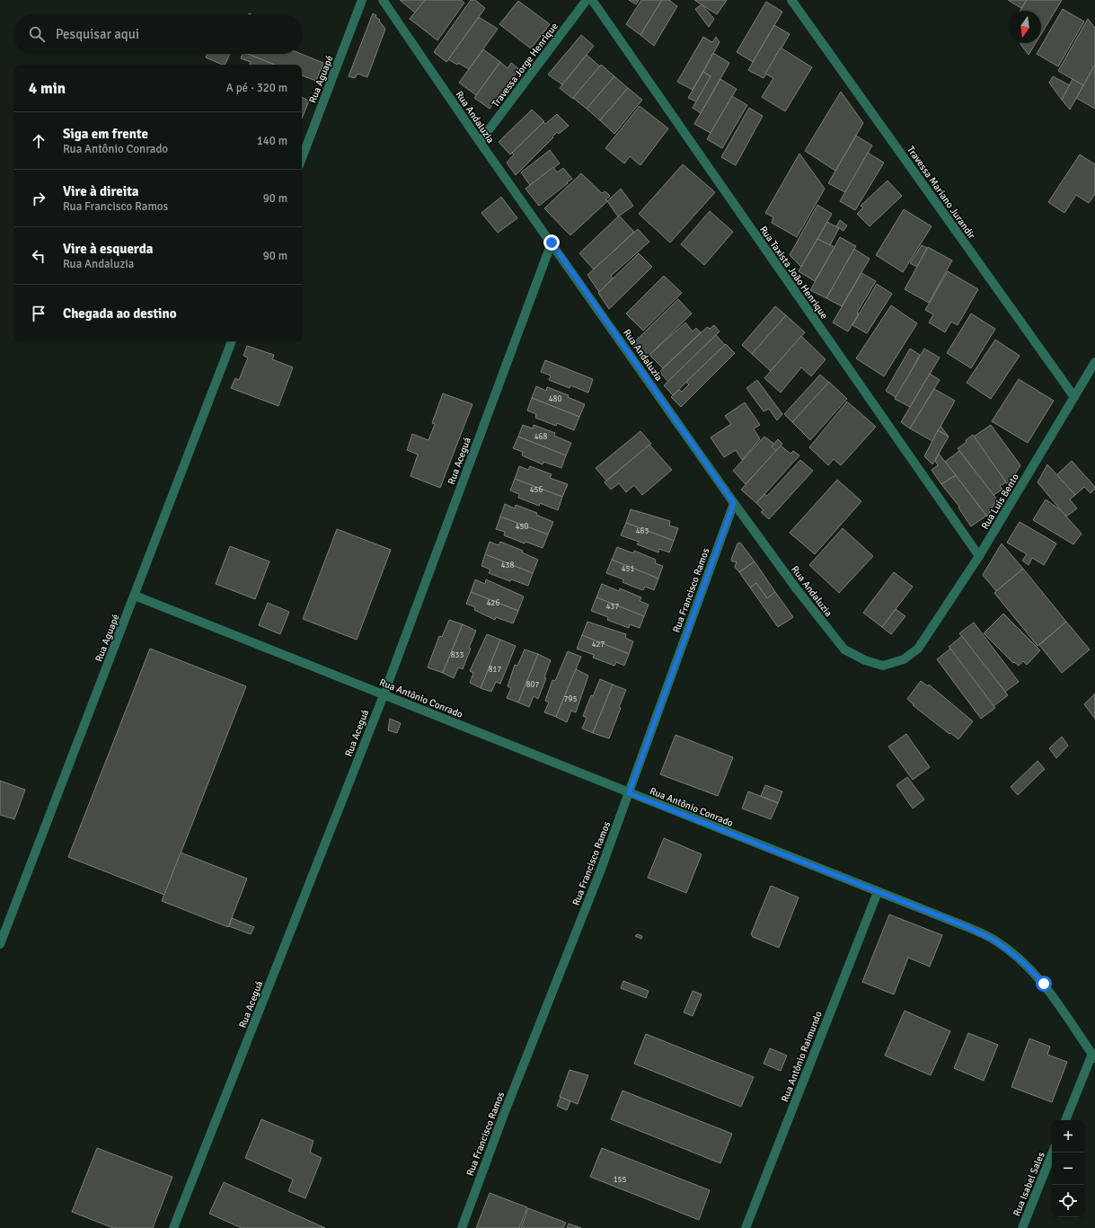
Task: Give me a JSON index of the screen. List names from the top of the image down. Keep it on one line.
{"streets":{"street":["Travessa Jorge Henrique","Rua Aguapé","Rua Andaluzia","Travessa Mariano Jurandir","Rua Taxista João Henrique","Rua Aceguá","Rua Luís Bento","Rua Francisco Ramos","Rua Antônio Conrado","Rua Antônio Raimundo","Rua Isabel Sales"]},"crossings":[["Travessa Jorge Henrique","Rua Andaluzia"],["Rua Aguapé","Rua Antônio Conrado"],["Rua Andaluzia","Rua Aceguá"],["Rua Andaluzia","Rua Luís Bento"],["Rua Andaluzia","Rua Francisco Ramos"],["Travessa Mariano Jurandir","Rua Luís Bento"],["Rua Taxista João Henrique","Rua Luís Bento"],["Rua Aceguá","Rua Antônio Conrado"],["Rua Francisco Ramos","Rua Antônio Conrado"],["Rua Antônio Conrado","Rua Antônio Raimundo"]],"house_numbers":["480","468","456","450","463","438","451","426","437","427","833","817","807","795","155"],"north":"bottom","page":{"search":"Pesquisar aqui","heading":["4 min","A pé · 320 m"],"list":[["Siga em frente","Rua Antônio Conrado","140 m"],["Vire à direita","Rua Francisco Ramos","90 m"],["Vire à esquerda","Rua Andaluzia","90 m"],"Chegada ao destino"],"map_buttons":["+","−"]}}
